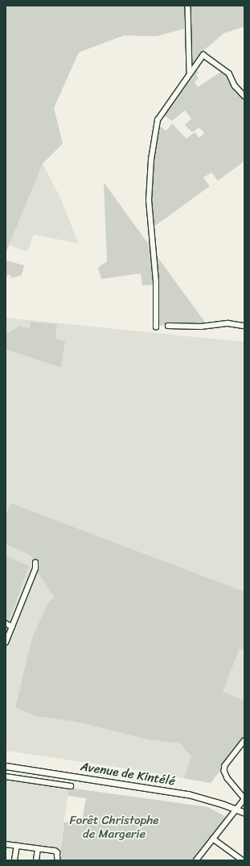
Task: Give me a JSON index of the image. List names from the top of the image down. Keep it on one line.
{"streets":{"main road":["Avenue de Kintélé"]},"parks":["Forêt Christophe de Margerie"]}
